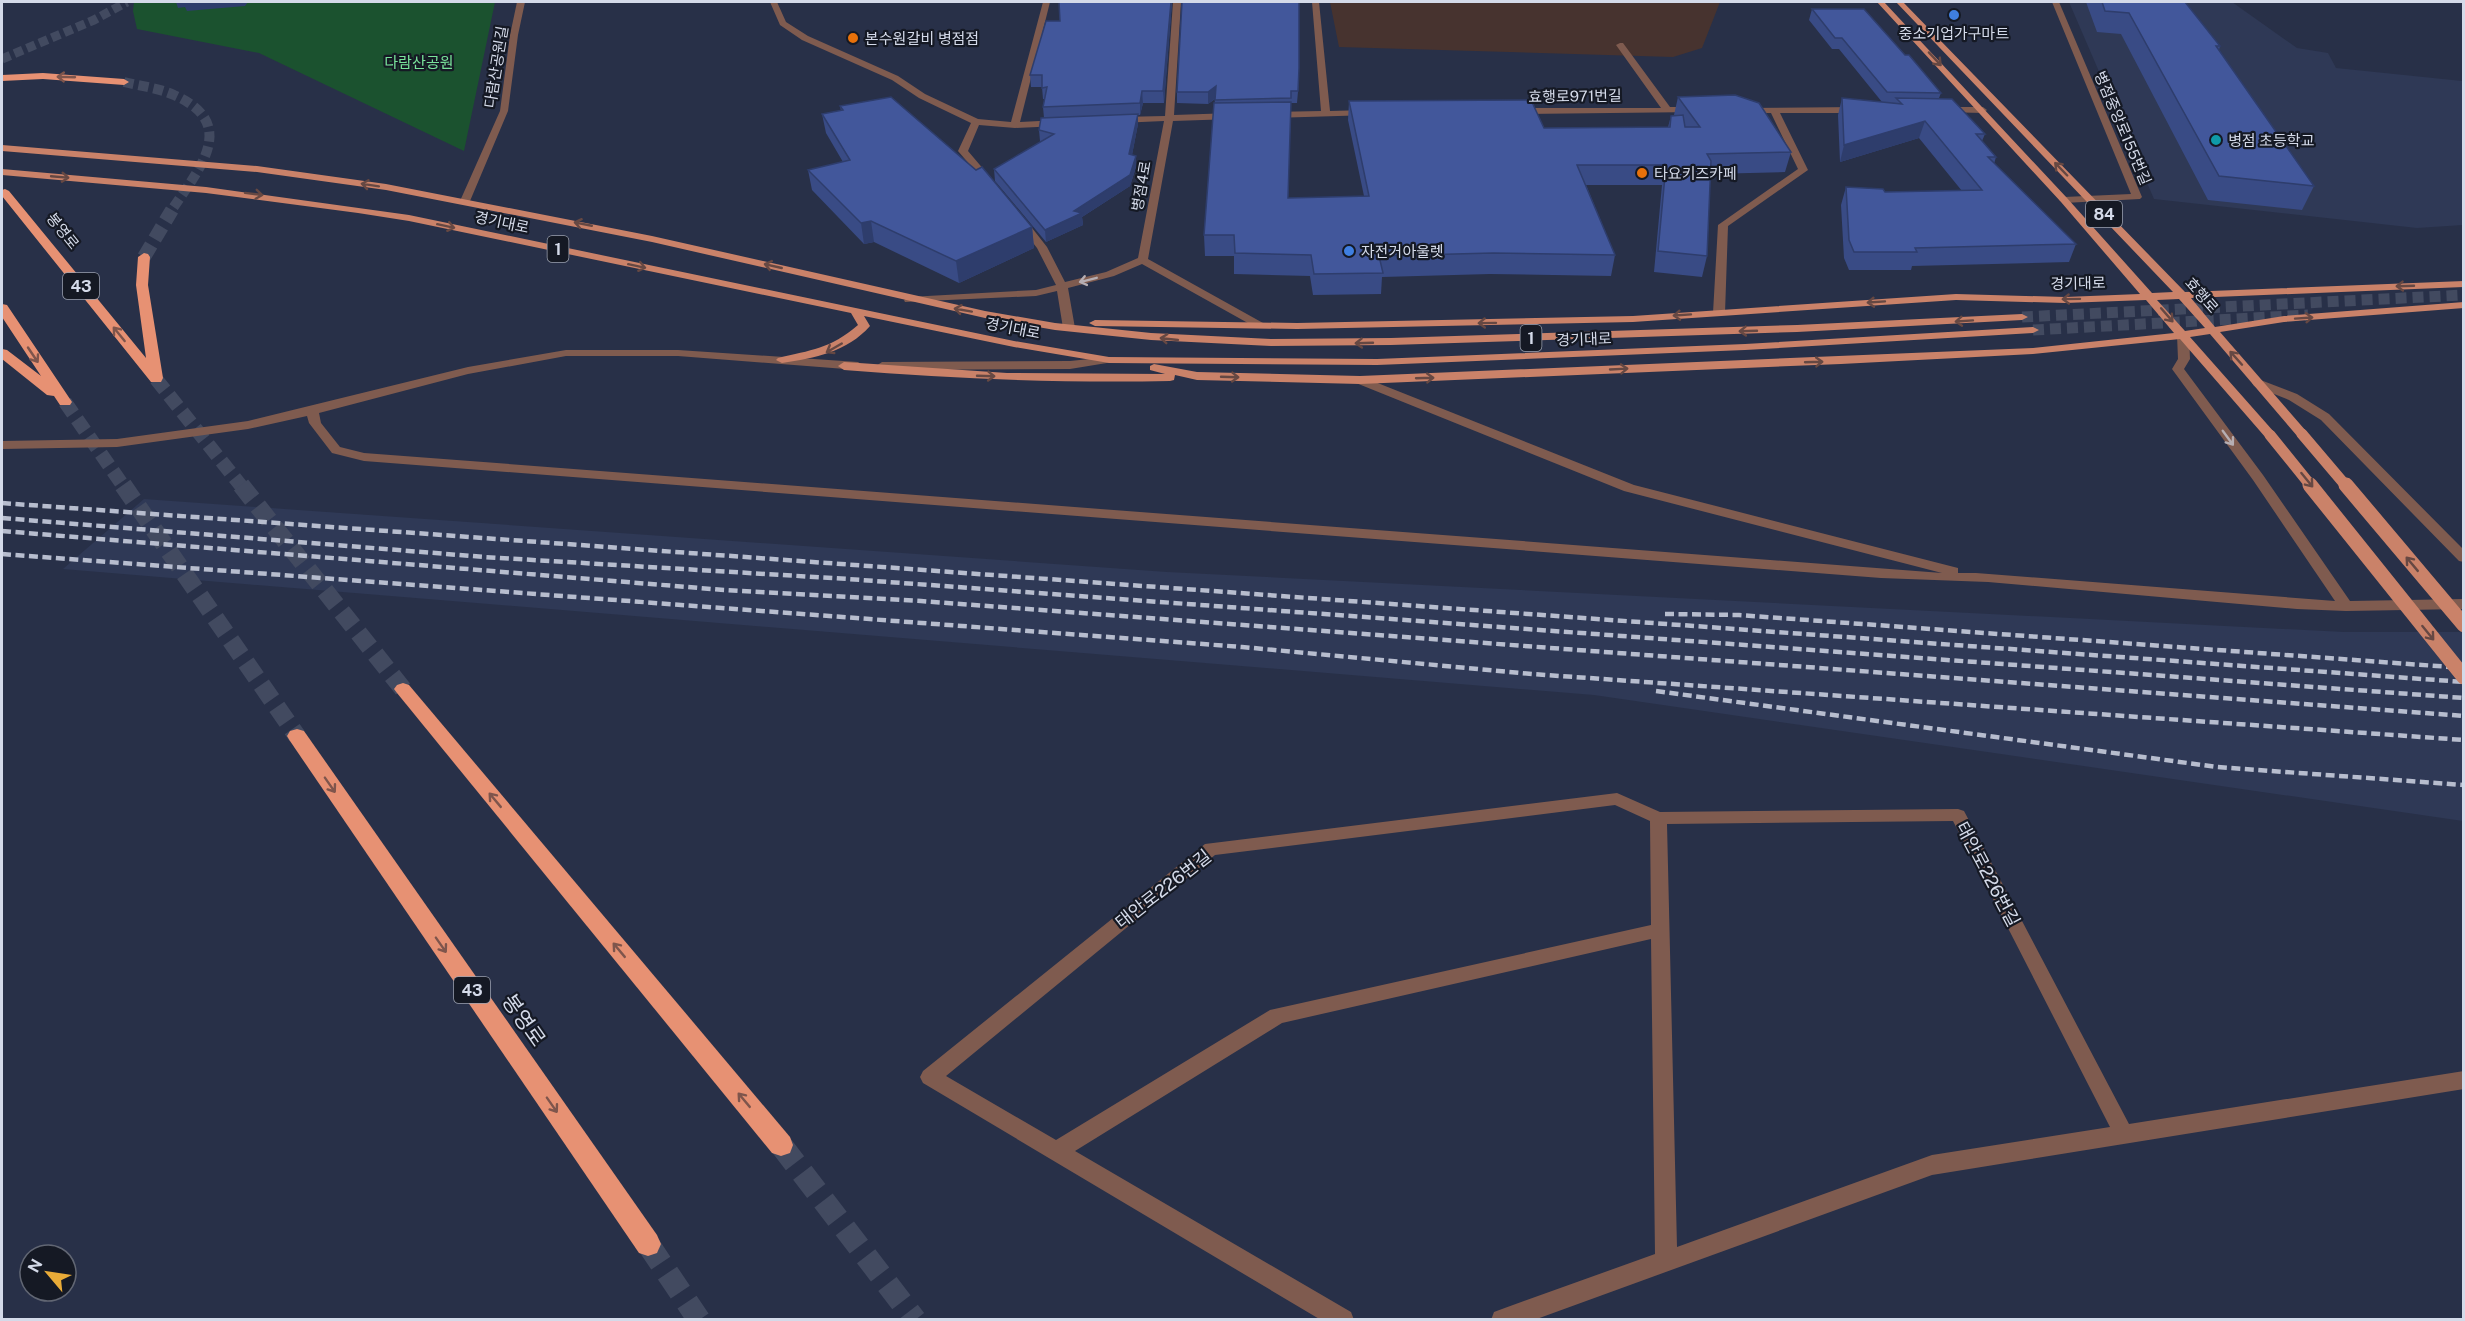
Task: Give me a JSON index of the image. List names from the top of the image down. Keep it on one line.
{"streets":{"highway":["봉영로","43"],"main road":["84","경기대로","1","효행로"],"street":["다람산공원길","효행로971번길","병점중앙로155번길","병점4로","태안로226번길"]},"crossings":[["다람산공원길","경기대로"],["병점중앙로155번길","84"],["병점중앙로155번길","효행로"],["84","경기대로"],["경기대로","효행로"]],"parks":["다람산공원"],"places":["중소기업가구마트","본수원갈비 병점점","병점 초등학교","타요키즈카페","자전거아울렛"],"north":"top left"}
